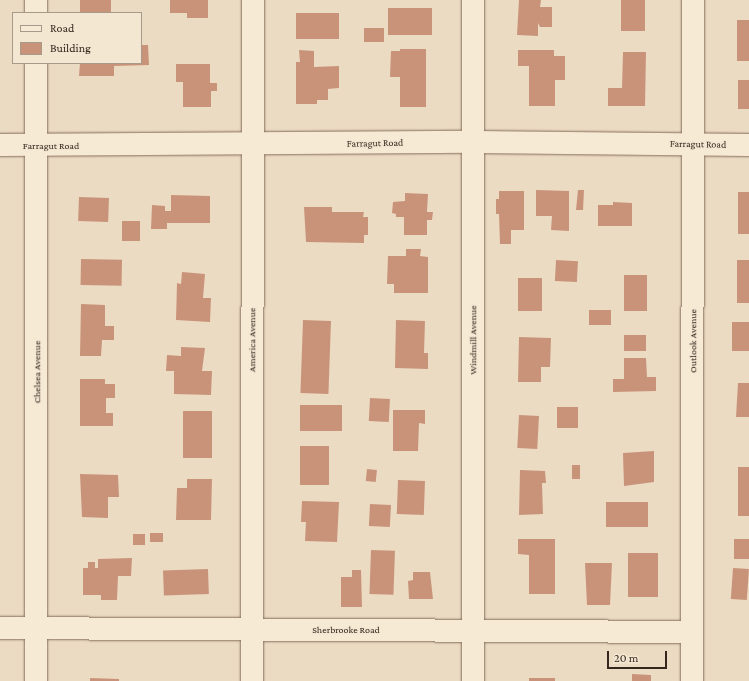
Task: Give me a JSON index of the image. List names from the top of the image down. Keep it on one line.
{"streets":{"street":["Farragut Road","America Avenue","Windmill Avenue","Outlook Avenue","Chelsea Avenue","Sherbrooke Road"]},"crossings":[["Farragut Road","America Avenue"],["Farragut Road","Windmill Avenue"],["Farragut Road","Outlook Avenue"],["Farragut Road","Chelsea Avenue"],["America Avenue","Sherbrooke Road"],["Windmill Avenue","Sherbrooke Road"],["Outlook Avenue","Sherbrooke Road"],["Chelsea Avenue","Sherbrooke Road"]],"legend":["Road","Building"],"scale_bar":"20 m"}
